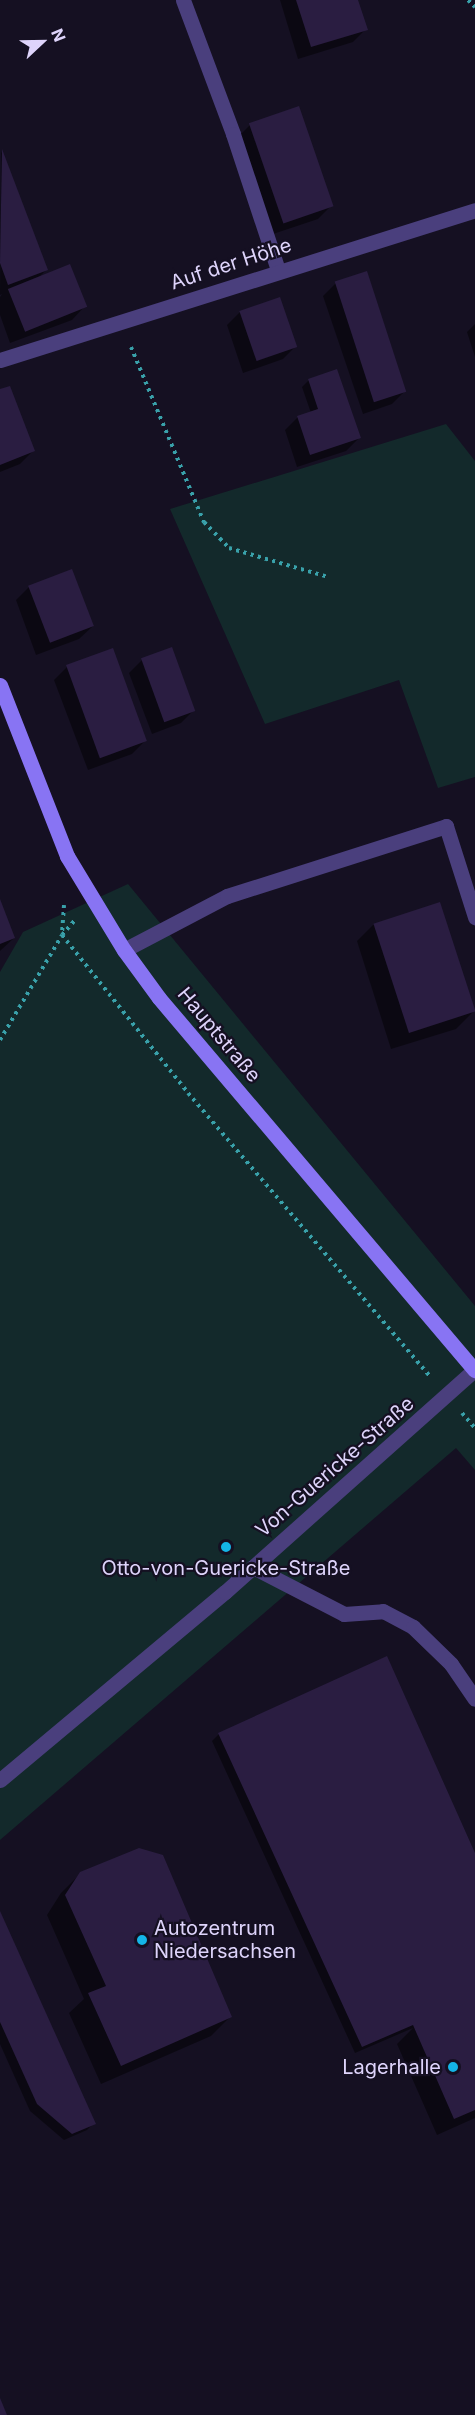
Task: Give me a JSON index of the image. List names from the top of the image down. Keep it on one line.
{"streets":{"main road":["Hauptstraße"],"street":["Auf der Höhe","Von-Guericke-Straße"]},"crossings":[["Hauptstraße","Von-Guericke-Straße"]],"places":["Otto-von-Guericke-Straße","Autozentrum Niedersachsen","Lagerhalle"],"north":"right"}
